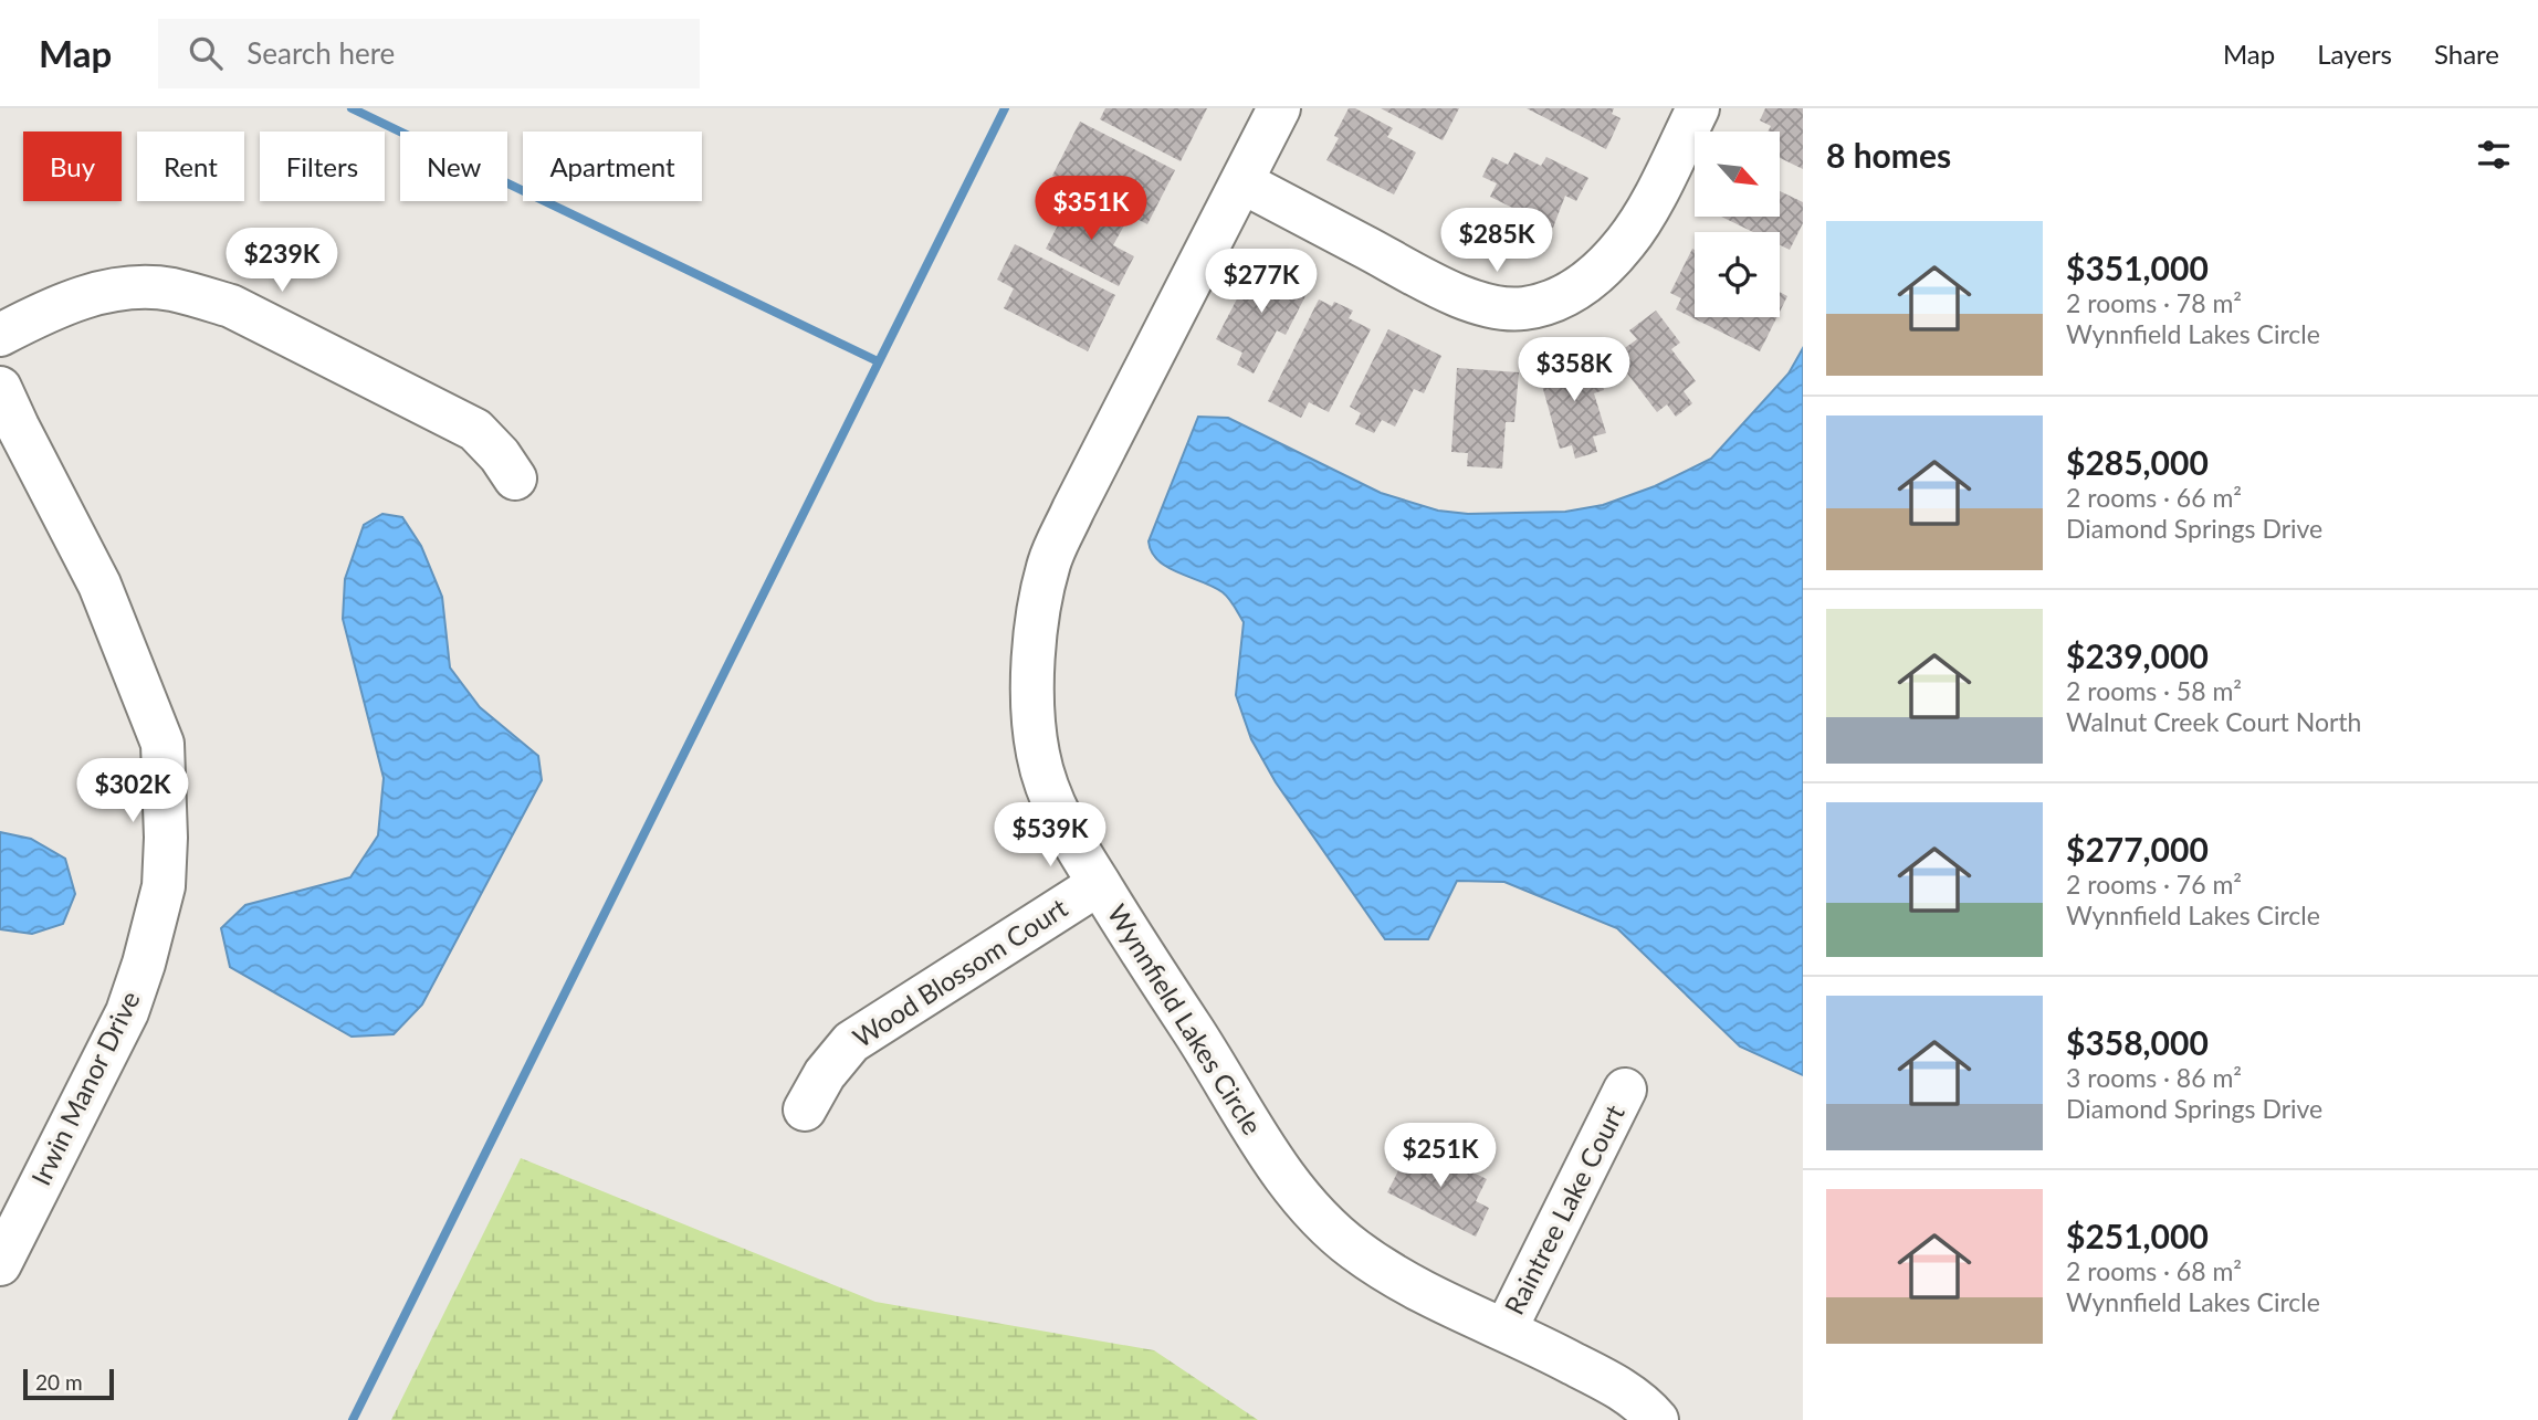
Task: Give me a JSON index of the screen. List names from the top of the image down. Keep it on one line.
{"streets":{"street":["Wood Blossom Court","Wynnfield Lakes Circle","Irwin Manor Drive","Raintree Lake Court"]},"crossings":[["Wood Blossom Court","Wynnfield Lakes Circle"],["Wynnfield Lakes Circle","Raintree Lake Court"]],"scale_bar":"20 m","north":"bottom right","page":{"header":"Map","search":"Search here","nav":["Map","Layers","Share"],"heading":"8 homes","chip":["Buy","Rent","Filters","New","Apartment"],"price":["$351K","$285K","$239K","$277K","$358K","$302K","$539K","$251K"],"list":[{"name":"$351,000","note":"2 rooms · 78 m² · Wynnfield Lakes Circle"},{"name":"$285,000","note":"2 rooms · 66 m² · Diamond Springs Drive"},{"name":"$239,000","note":"2 rooms · 58 m² · Walnut Creek Court North"},{"name":"$277,000","note":"2 rooms · 76 m² · Wynnfield Lakes Circle"},{"name":"$358,000","note":"3 rooms · 86 m² · Diamond Springs Drive"},{"name":"$251,000","note":"2 rooms · 68 m² · Wynnfield Lakes Circle"}],"scale":"20 m"}}
